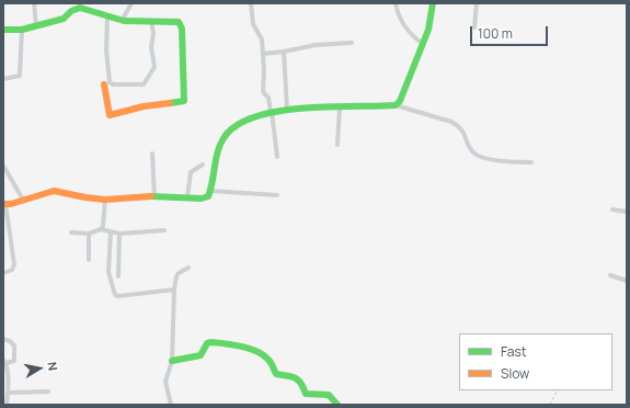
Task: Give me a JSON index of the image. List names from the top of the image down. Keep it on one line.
{"legend":["Fast","Slow"],"scale_bar":"100 m","north":"right"}
